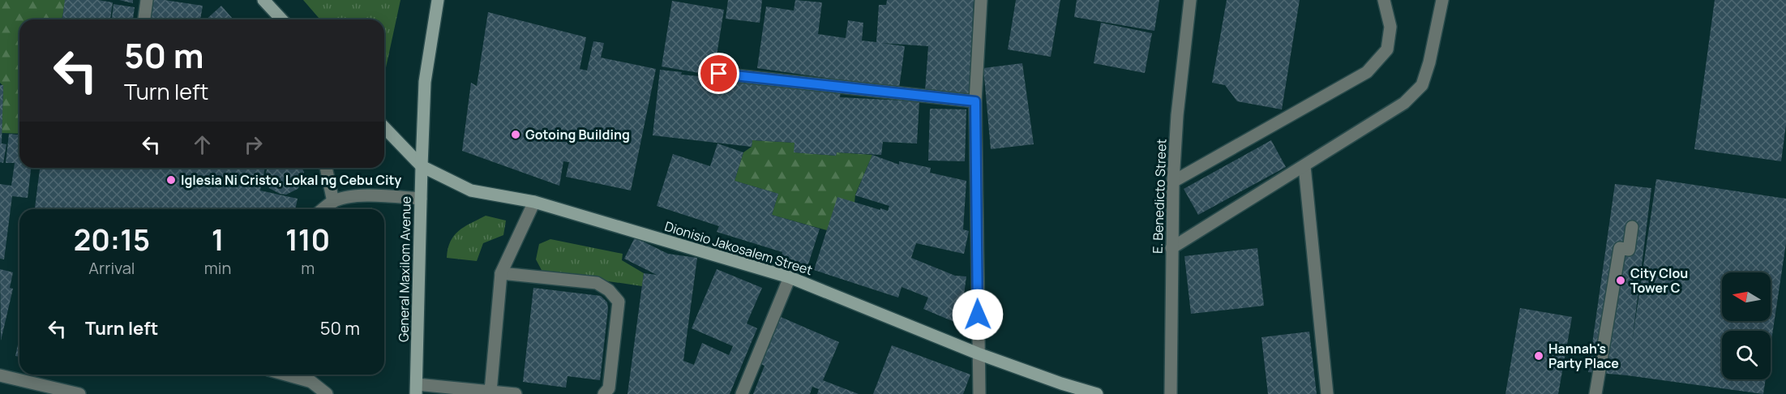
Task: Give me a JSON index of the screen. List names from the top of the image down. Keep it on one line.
{"streets":{"street":["E. Benedicto Street","Dionisio Jakosalem Street","General Maxilom Avenue"]},"crossings":[["Dionisio Jakosalem Street","General Maxilom Avenue"]],"places":["Gotoing Building","Iglesia Ni Cristo, Lokal ng Cebu City","City Clou Tower C","Hannah's Party Place"],"north":"left","page":{"turn":["50 m","Turn left"],"eta":["20:15","Arrival","1","min","110","m"],"list":[{"name":"Turn left","value":"50 m"}]}}
